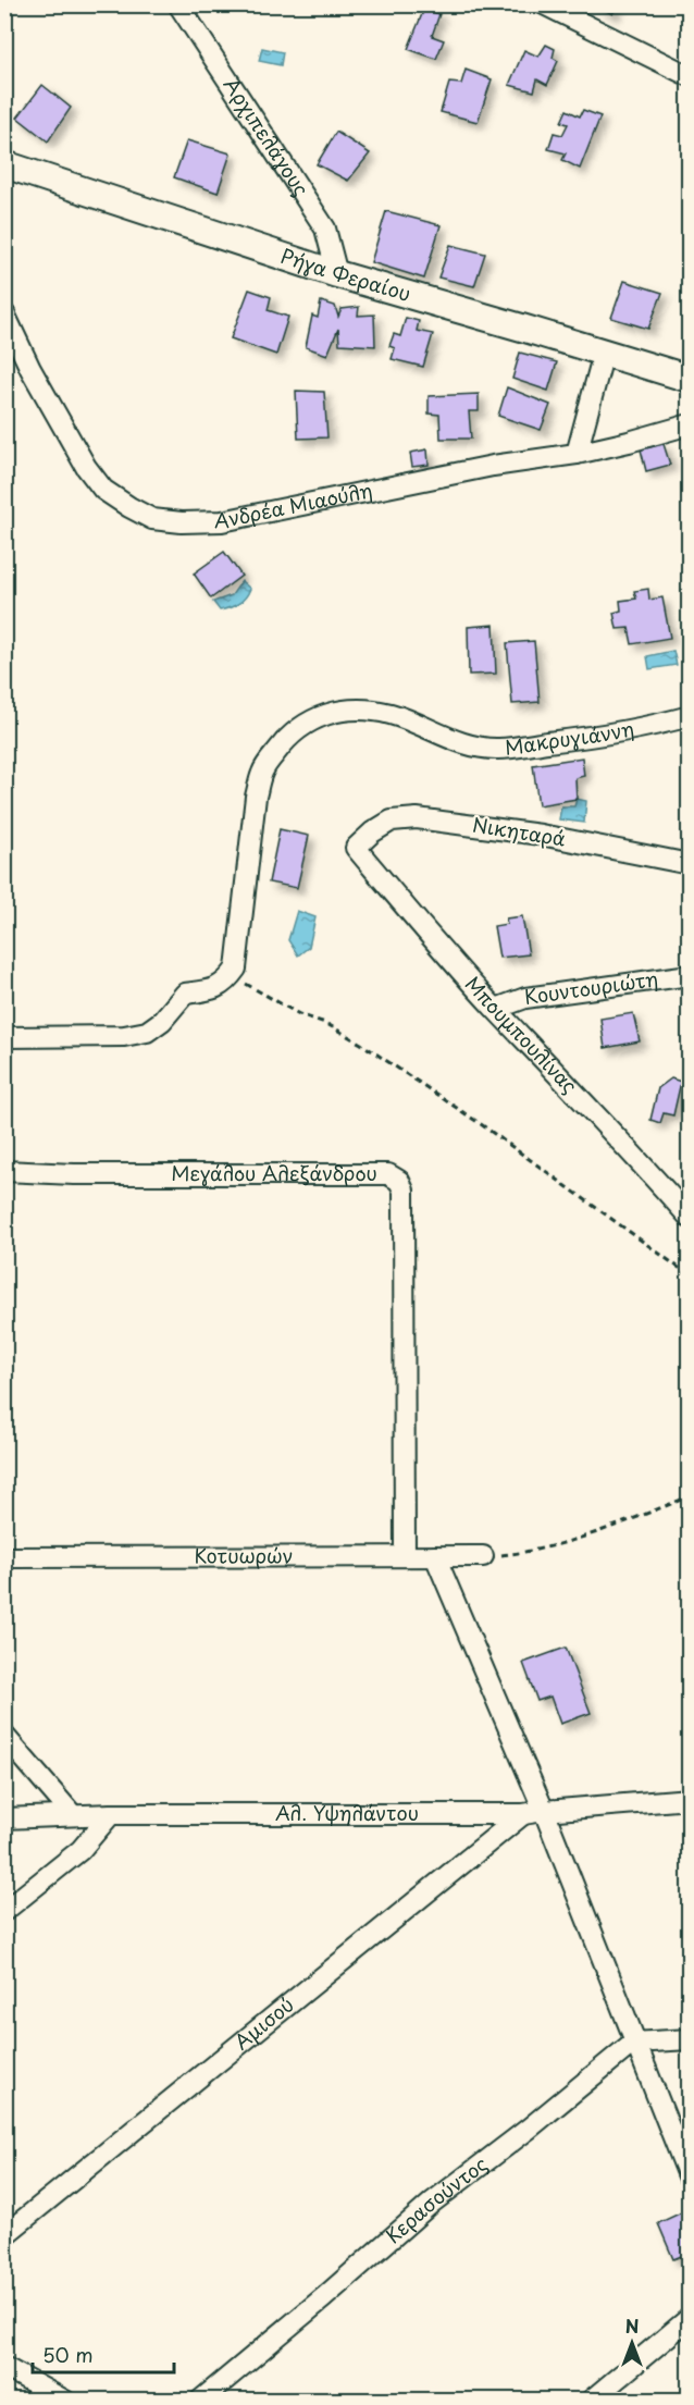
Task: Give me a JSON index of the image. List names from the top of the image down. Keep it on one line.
{"streets":{"street":["Αρχιπελάγους","Ρήγα Φεραίου","Ανδρέα Μιαούλη","Μακρυγιάννη","Νικηταρά","Κουντουριώτη","Μπουμπουλίνας","Μεγάλου Αλεξάνδρου","Κοτυωρών","Αλ. Υψηλάντου","Αμισού","Κερασούντος"]},"crossings":[["Αρχιπελάγους","Ρήγα Φεραίου"],["Νικηταρά","Μπουμπουλίνας"],["Κουντουριώτη","Μπουμπουλίνας"],["Μεγάλου Αλεξάνδρου","Κοτυωρών"],["Αλ. Υψηλάντου","Αμισού"]],"scale_bar":"50 m","north":"top"}
